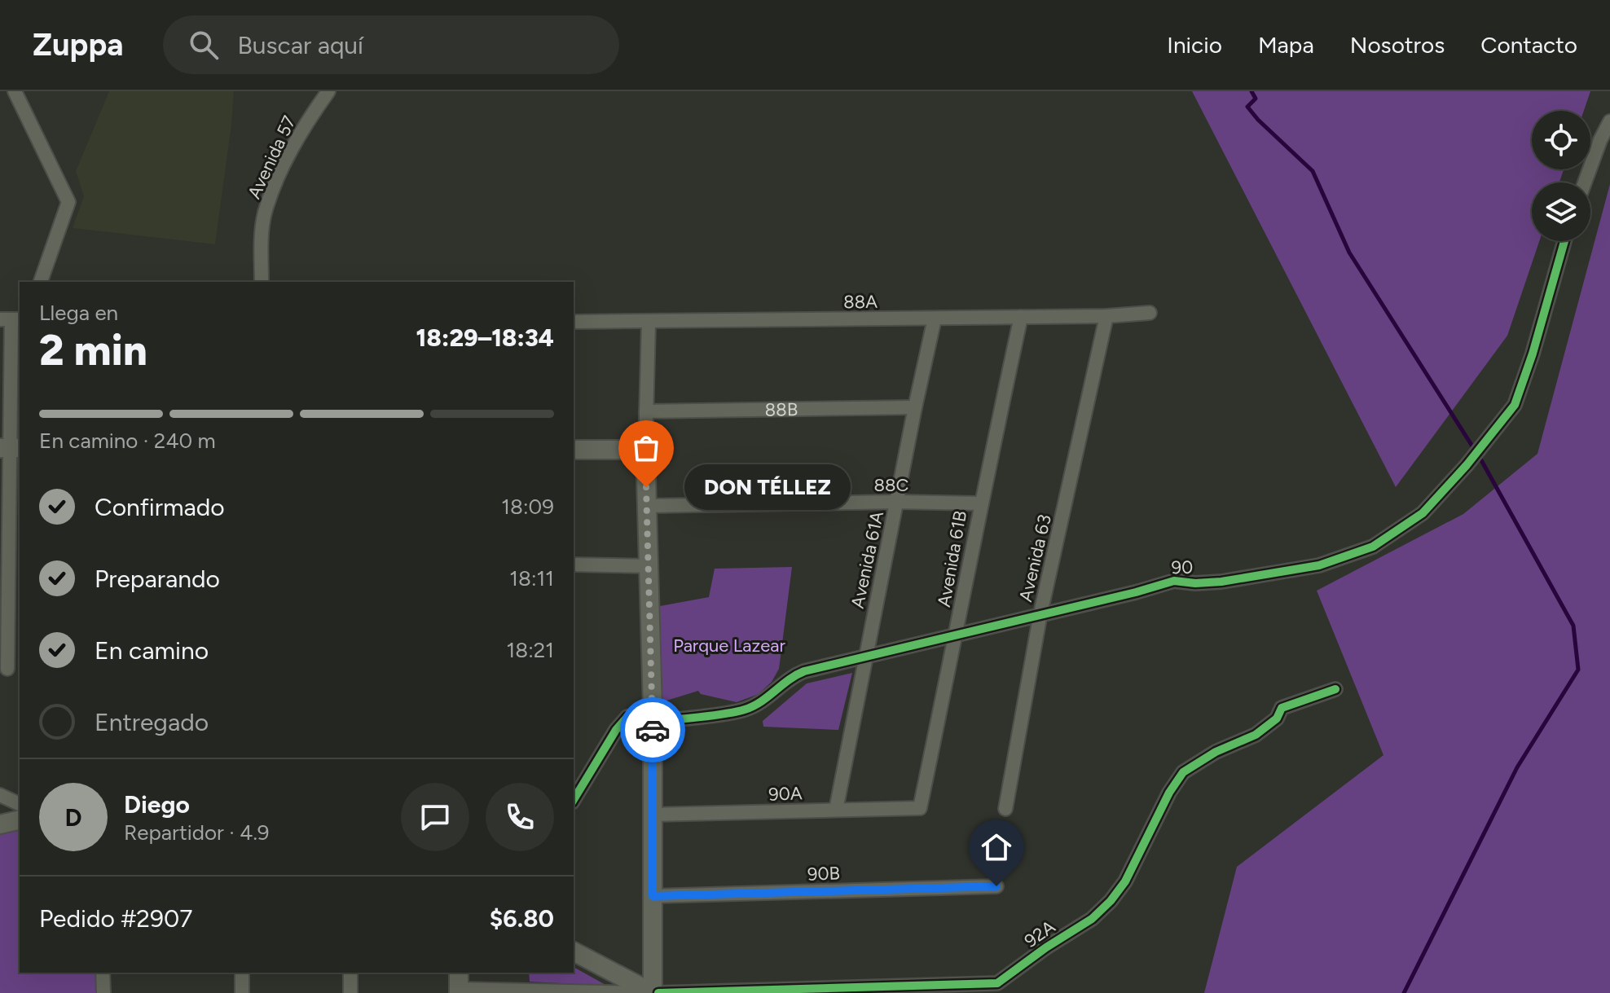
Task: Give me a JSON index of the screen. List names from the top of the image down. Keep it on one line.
{"streets":{"street":["Avenida 57","88A","88B","88C","Avenida 63","Avenida 61B","Avenida 61A","90","90A","90B","92A"]},"crossings":[["88A","Avenida 63"],["88A","Avenida 61B"],["88A","Avenida 61A"],["88B","Avenida 61A"],["88C","Avenida 61B"],["88C","Avenida 61A"],["Avenida 63","90"],["Avenida 61B","90"],["Avenida 61B","90A"],["Avenida 61A","90"],["Avenida 61A","90A"]],"parks":["Parque Lazear"],"places":["DON TÉLLEZ"],"page":{"header":"Zuppa","search":"Buscar aquí","nav":["Inicio","Mapa","Nosotros","Contacto"],"heading":["2 min","Llega en","18:29–18:34"],"panel":["Diego","Repartidor · 4.9","Pedido #2907","$6.80"],"bar":"En camino · 240 m","bubble":"DON TÉLLEZ","list":[["Confirmado","18:09"],["Preparando","18:11"],["En camino","18:21"],"Entregado"],"round":"D"}}
